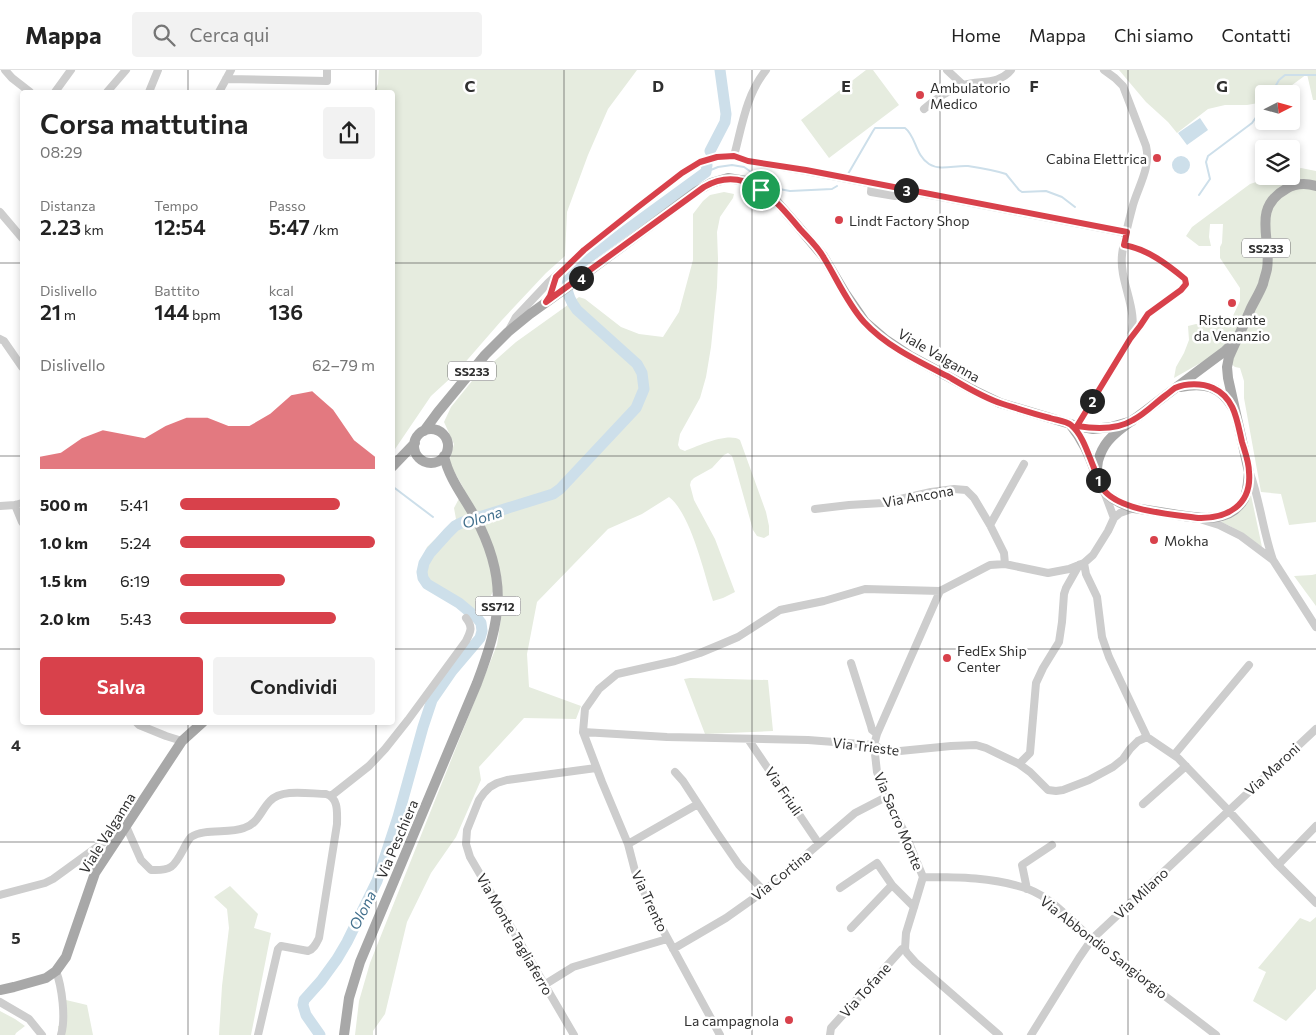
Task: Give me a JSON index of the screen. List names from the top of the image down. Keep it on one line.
{"streets":{"main road":["SS233","Viale Valganna","SS712","Via Peschiera"],"street":["Via Ancona","Via Trieste","Via Maroni","Via Friuli","Via Sacro Monte","Via Cortina","Via Milano","Via Trento","Via Monte Tagliaferro","Via Abbondio Sangiorgio","Via Tofane"]},"crossings":[["SS233","Viale Valganna"],["Viale Valganna","SS712"],["SS712","Via Peschiera"],["Via Trieste","Via Friuli"],["Via Trieste","Via Sacro Monte"],["Via Trieste","Via Trento"],["Via Maroni","Via Milano"],["Via Friuli","Via Cortina"],["Via Sacro Monte","Via Cortina"],["Via Sacro Monte","Via Abbondio Sangiorgio"],["Via Sacro Monte","Via Tofane"],["Via Cortina","Via Trento"],["Via Milano","Via Abbondio Sangiorgio"],["Via Trento","Via Monte Tagliaferro"]],"water":["Olona"],"places":["Ambulatorio Medico","Cabina Elettrica","Lindt Factory Shop","Ristorante da Venanzio","Mokha","FedEx Ship Center","La campagnola"],"north":"right","page":{"header":"Mappa","search":"Cerca qui","nav":["Home","Mappa","Chi siamo","Contatti"],"heading":["Corsa mattutina","08:29"],"stats":[["Distanza","2.23 km"],["Tempo","12:54"],["Passo","5:47 /km"],["Dislivello","21 m"],["Battito","144 bpm"],["kcal","136"]],"pins":["3","4","2","1"],"chart":["Dislivello","62–79 m"],"list":[{"name":"500 m","note":"5:41"},{"name":"1.0 km","note":"5:24"},{"name":"1.5 km","note":"6:19"},{"name":"2.0 km","note":"5:43"}],"buttons":["Salva","Condividi"]},"grid":{"columns":["C","D","E","F","G"],"rows":["4","5"]}}
